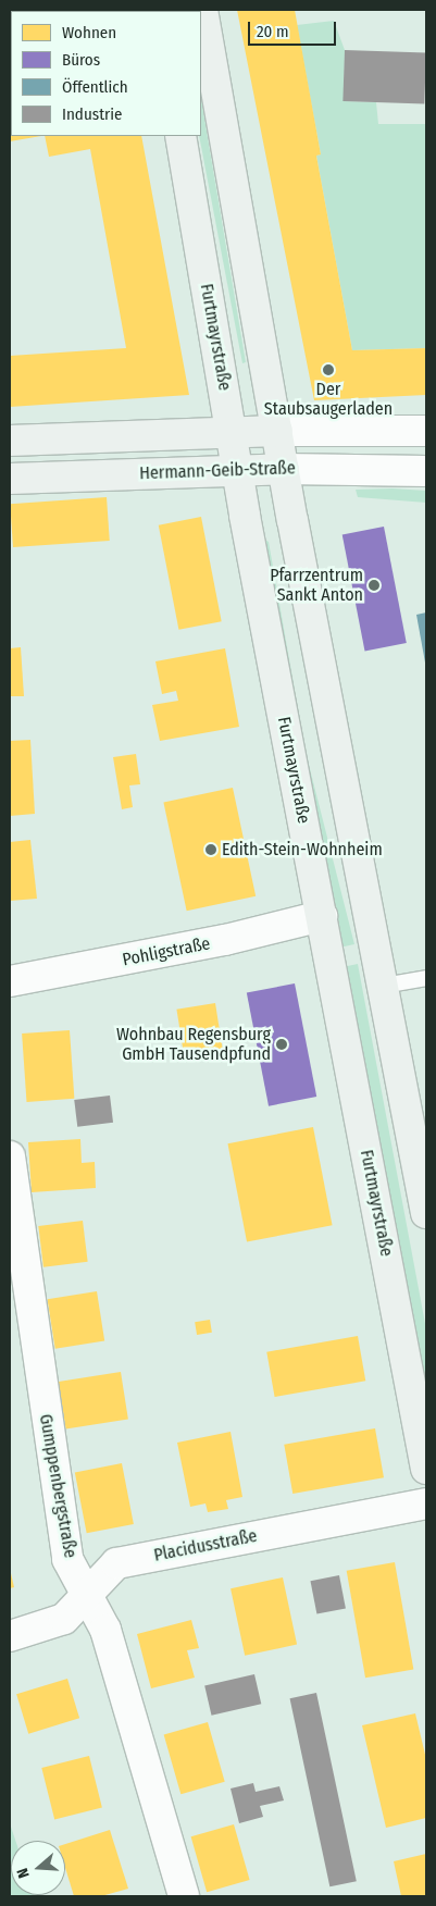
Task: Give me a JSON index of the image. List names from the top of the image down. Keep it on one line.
{"streets":{"main road":["Furtmayrstraße","Hermann-Geib-Straße"],"street":["Pohligstraße","Gumppenbergstraße","Placidusstraße"]},"crossings":[["Furtmayrstraße","Hermann-Geib-Straße"],["Furtmayrstraße","Pohligstraße"],["Gumppenbergstraße","Placidusstraße"]],"places":["Der Staubsaugerladen","Pfarrzentrum Sankt Anton","Edith-Stein-Wohnheim","Wohnbau Regensburg GmbH Tausendpfund"],"legend":["Wohnen","Büros","Öffentlich","Industrie"],"scale_bar":"20 m","north":"left"}
